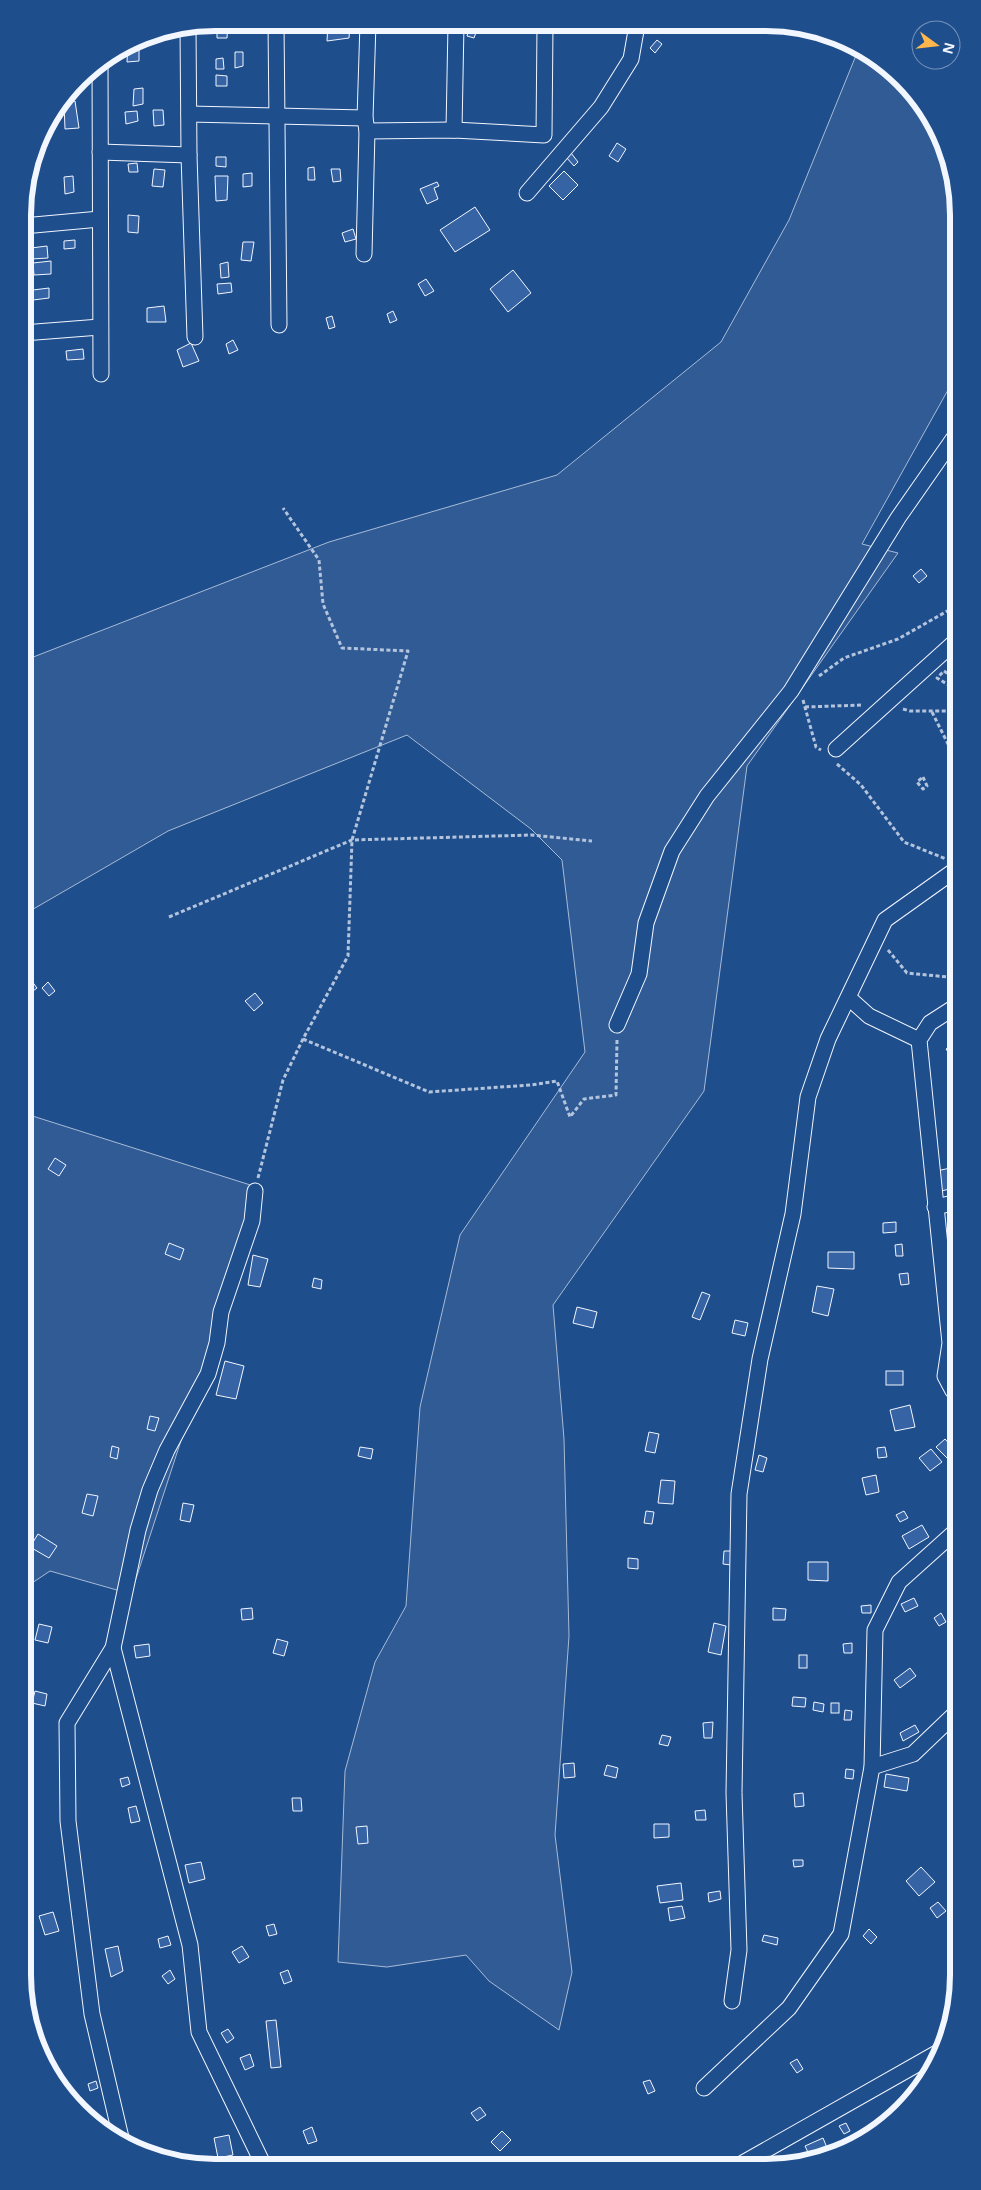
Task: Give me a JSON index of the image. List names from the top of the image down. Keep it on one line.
{"north":"right"}
